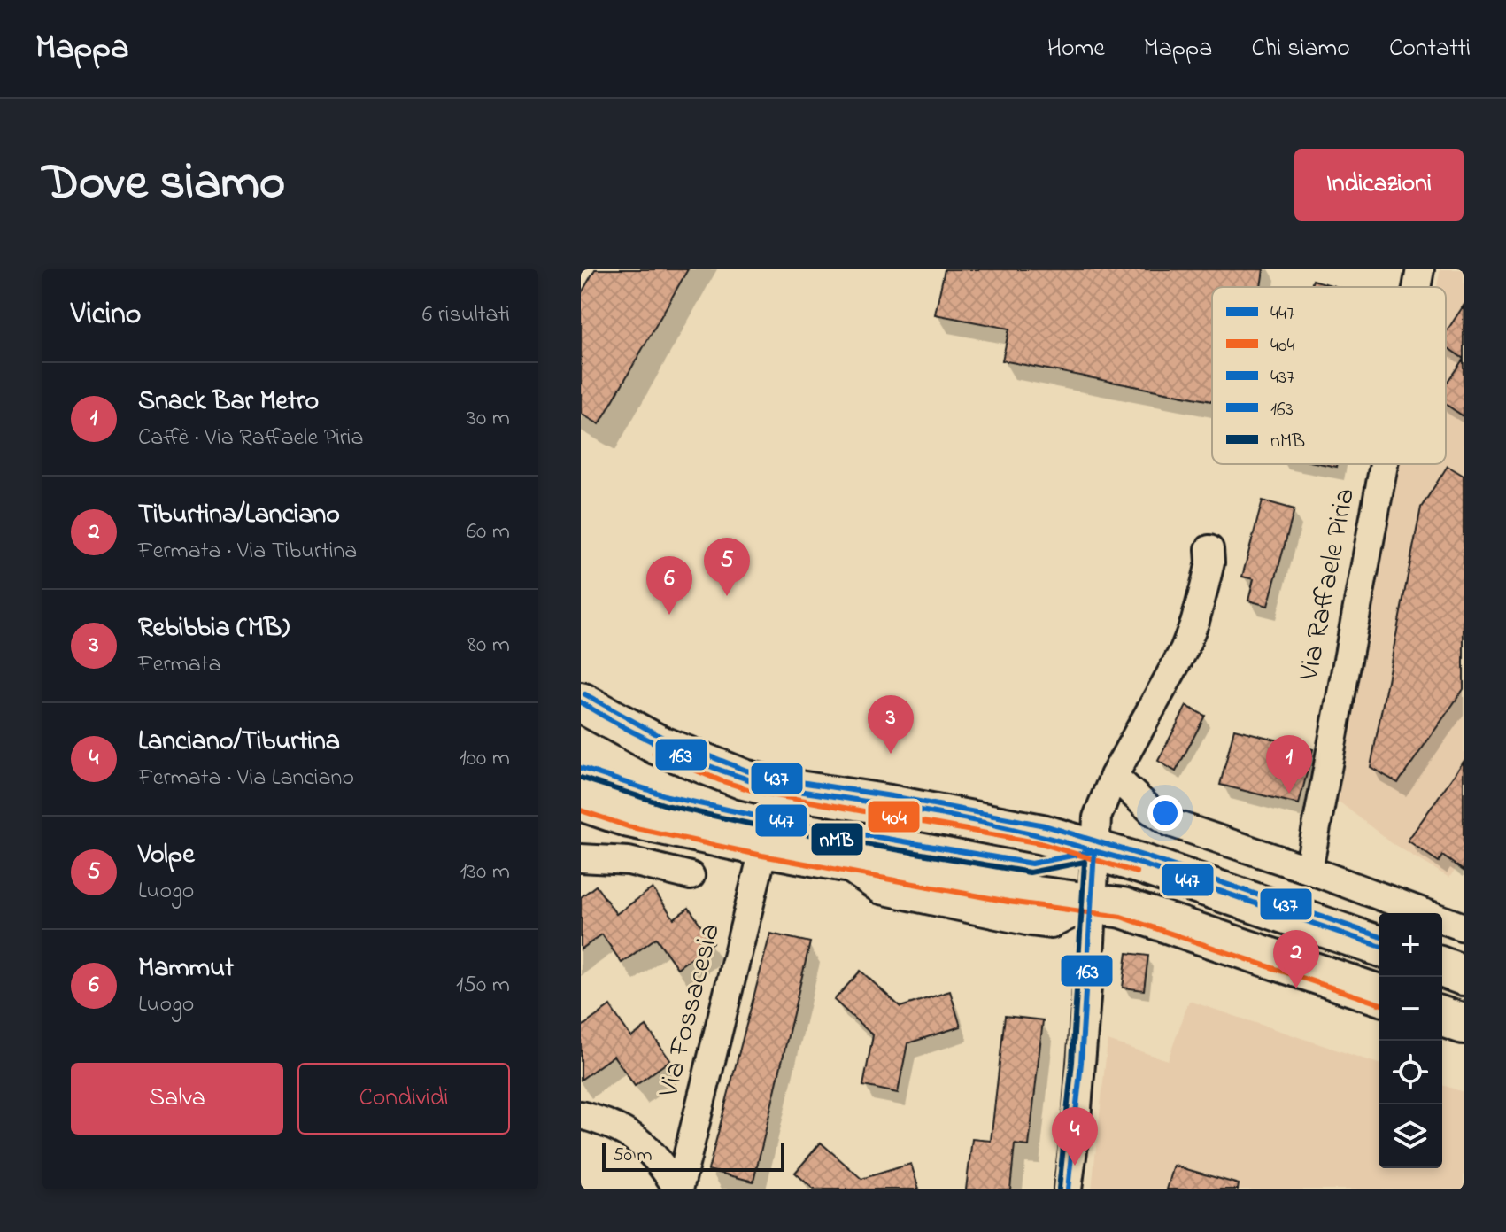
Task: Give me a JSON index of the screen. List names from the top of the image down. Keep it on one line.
{"streets":{"street":["Via Raffaele Piria","Via Fossacesia"]},"lines":["transit line 437","transit line 163","transit line 404","transit line 447","transit line nMB"],"legend":["447","404","437","163","nMB"],"scale_bar":"50 m","page":{"header":"Mappa","nav":["Home","Mappa","Chi siamo","Contatti"],"title":"Dove siamo","buttons":["Indicazioni",["Salva","Condividi"]],"heading":["Vicino","6 risultati"],"list":[{"mark":"1","name":"Snack Bar Metro","note":"Caffè · Via Raffaele Piria","value":"30 m"},{"mark":"2","name":"Tiburtina/Lanciano","note":"Fermata · Via Tiburtina","value":"60 m"},{"mark":"3","name":"Rebibbia (MB)","note":"Fermata","value":"80 m"},{"mark":"4","name":"Lanciano/Tiburtina","note":"Fermata · Via Lanciano","value":"100 m"},{"mark":"5","name":"Volpe","note":"Luogo","value":"130 m"},{"mark":"6","name":"Mammut","note":"Luogo","value":"150 m"}],"pins":["5","6","3","1","2","4"],"map_buttons":["+","−"],"scale":"50 m"}}
